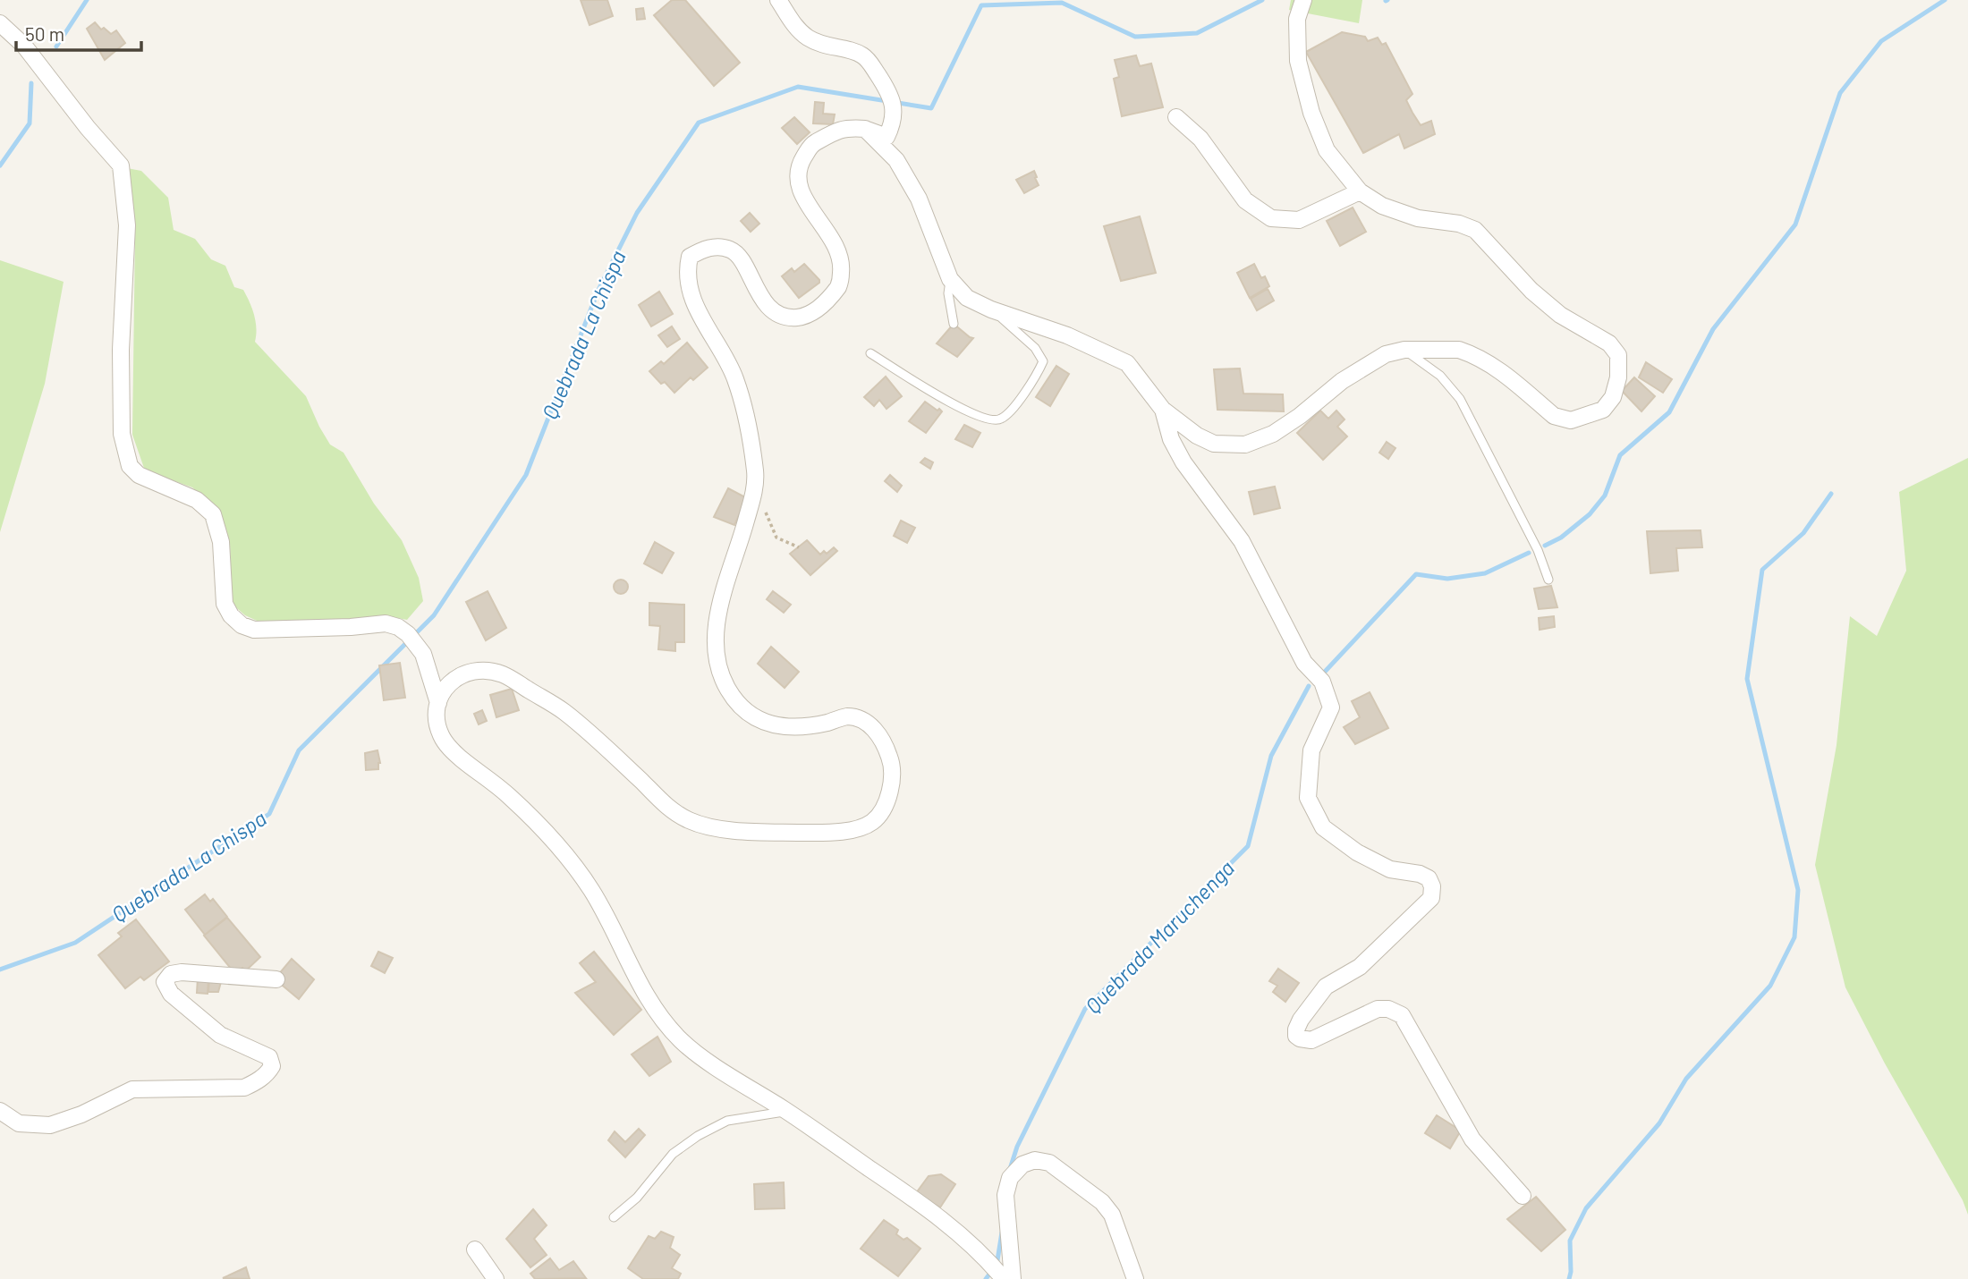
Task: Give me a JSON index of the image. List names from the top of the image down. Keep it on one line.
{"water":["Quebrada La Chispa","Quebrada Maruchenga"],"scale_bar":"50 m"}
